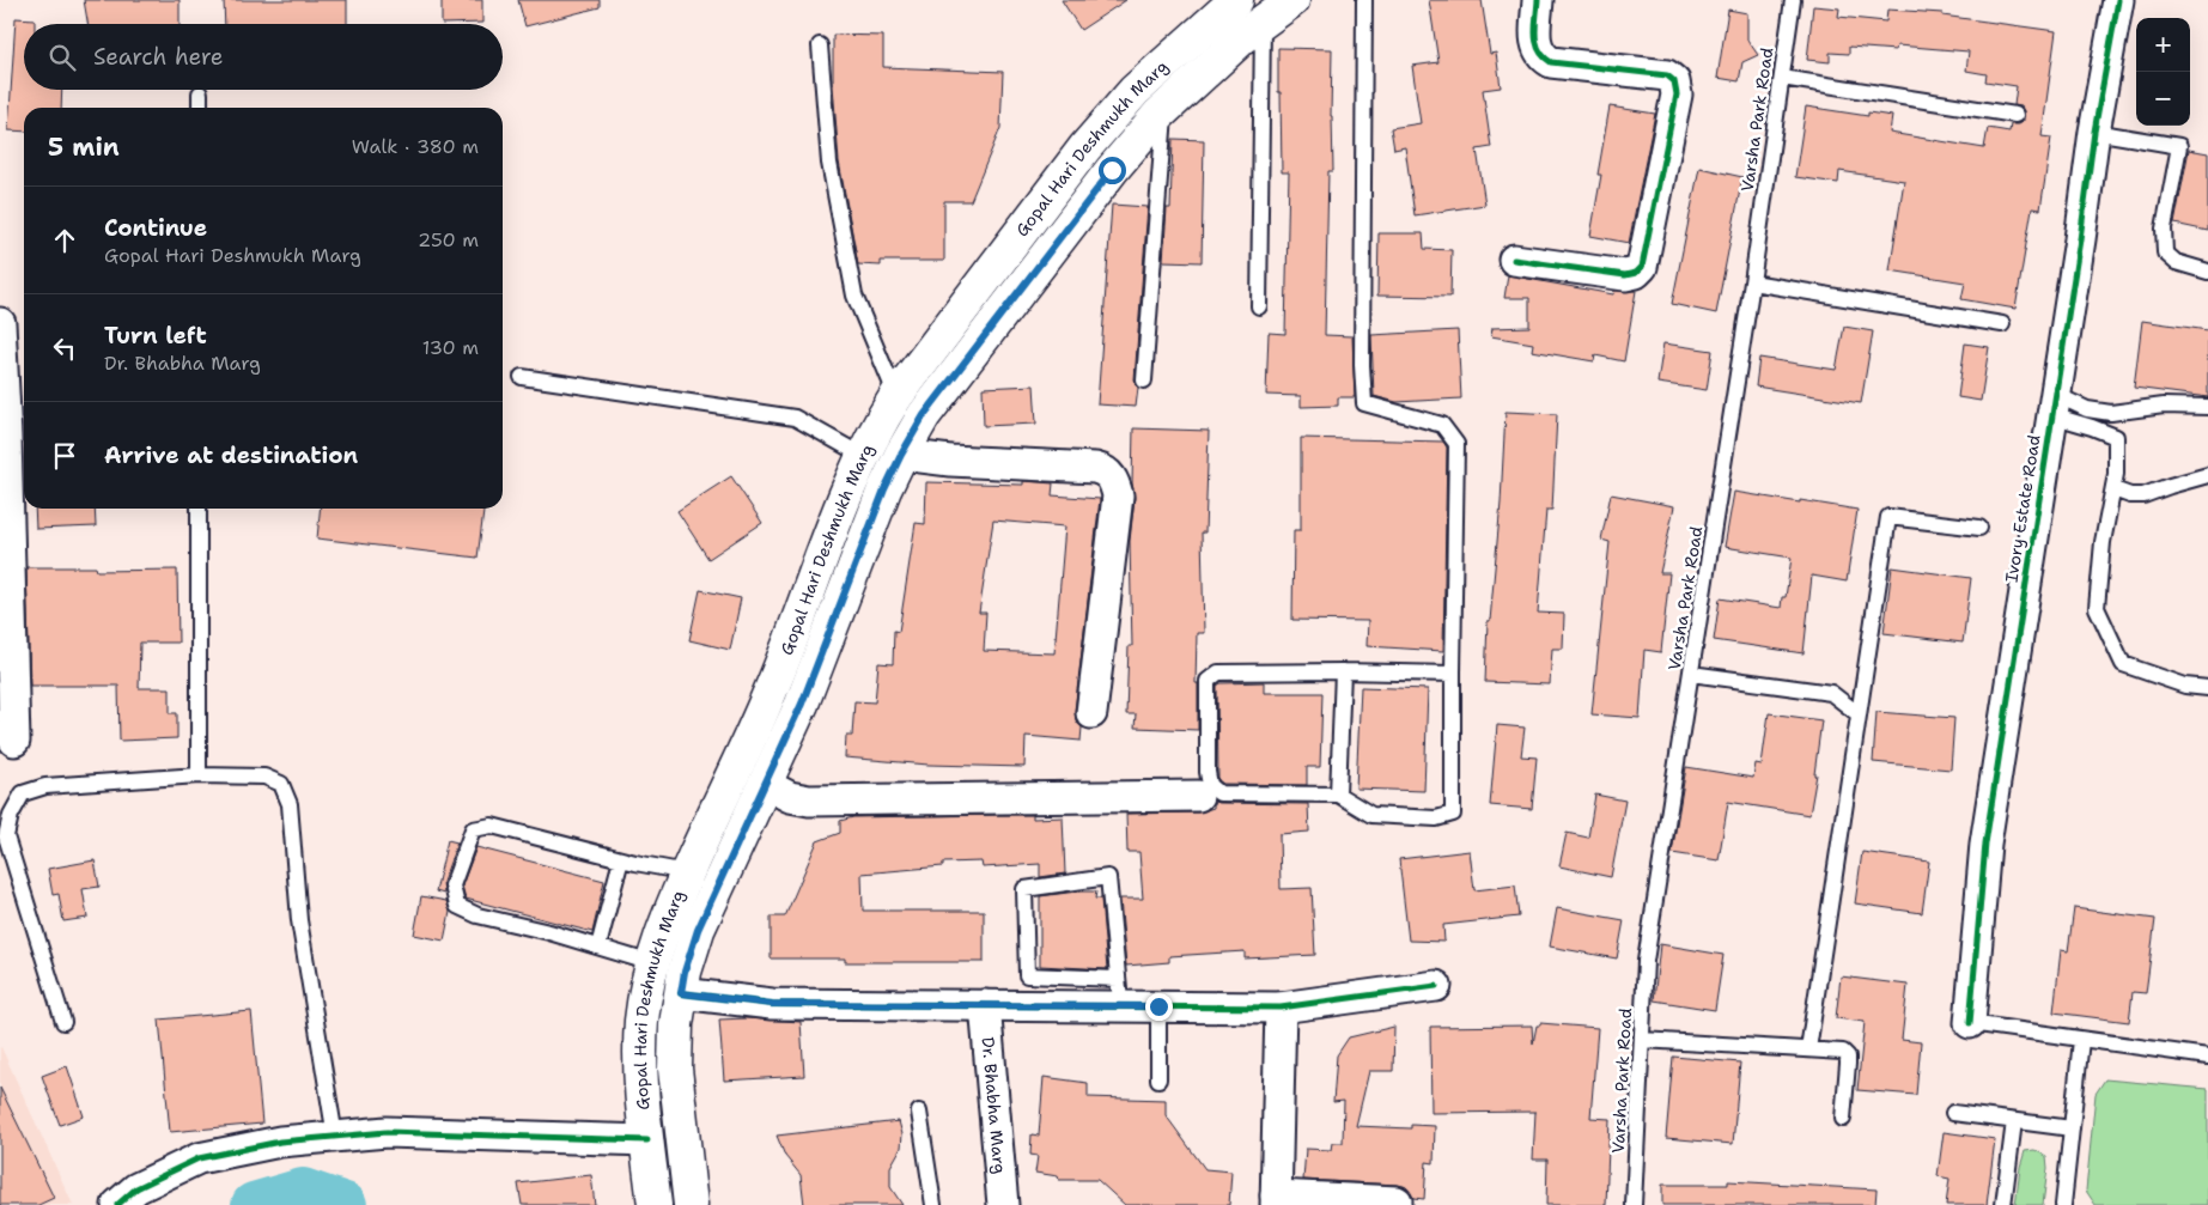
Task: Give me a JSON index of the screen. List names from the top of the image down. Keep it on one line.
{"streets":{"main road":["Gopal Hari Deshmukh Marg"],"street":["Ivory Estate Road","Dr. Bhabha Marg"],"lane":["Varsha Park Road"]},"page":{"map_buttons":["+","−"],"search":"Search here","heading":["5 min","Walk · 380 m"],"list":[["Continue","Gopal Hari Deshmukh Marg","250 m"],["Turn left","Dr. Bhabha Marg","130 m"],"Arrive at destination"]}}
